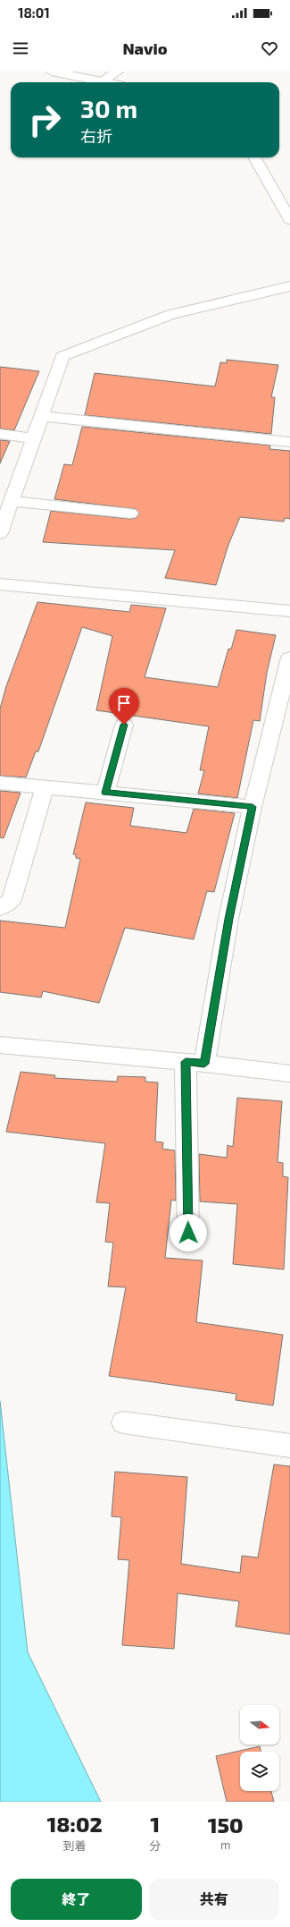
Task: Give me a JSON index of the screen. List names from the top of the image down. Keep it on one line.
{"north":"right","page":{"status":"18:01","header":"Navio","turn":["30 m","右折"],"eta":["18:02","到着","1","分","150","m"],"buttons":["終了","共有"]}}
